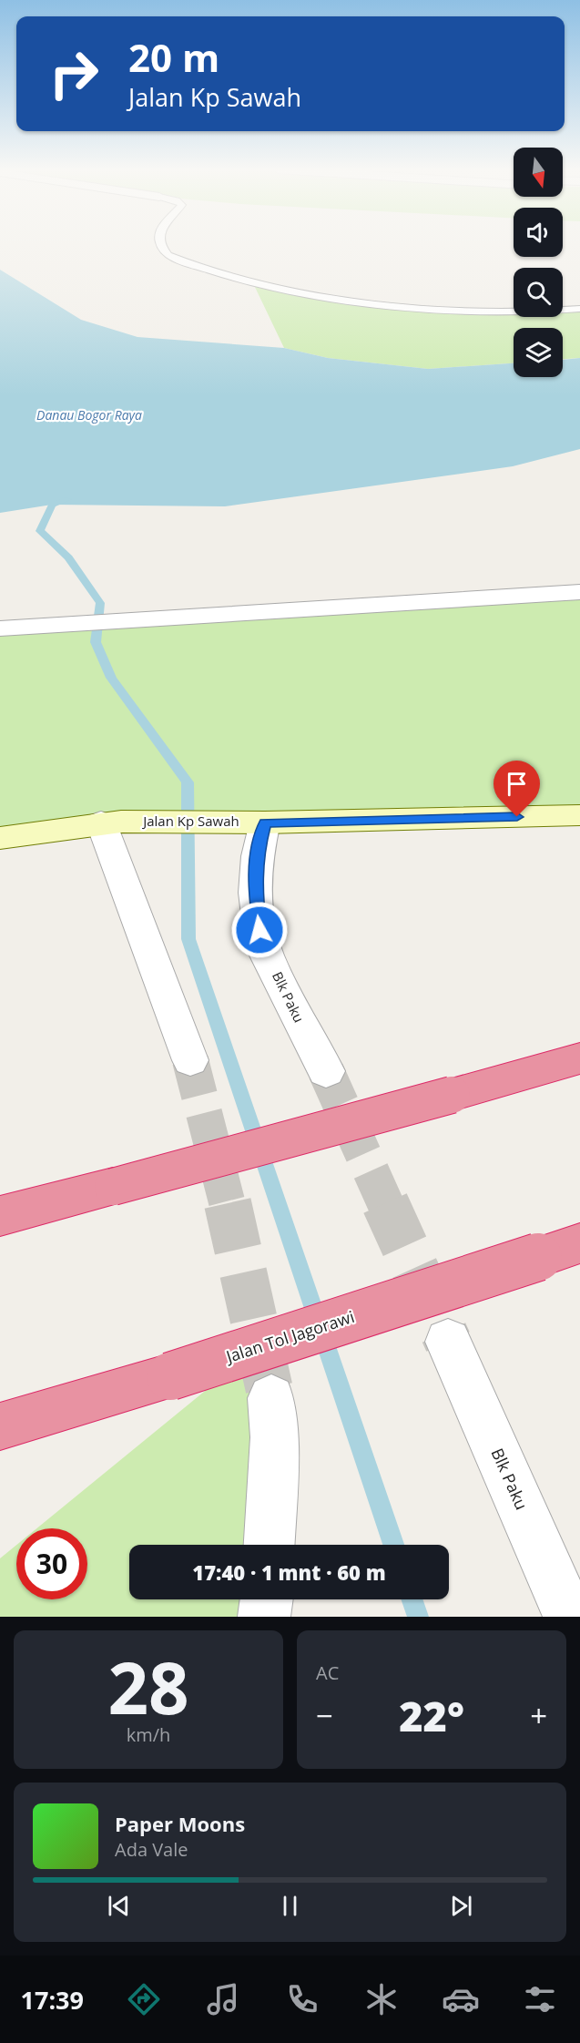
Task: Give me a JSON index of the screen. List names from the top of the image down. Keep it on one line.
{"streets":{"highway":["Jalan Tol Jagorawi"],"street":["Jalan Kp Sawah","Blk Paku"]},"crossings":[["Jalan Kp Sawah","Blk Paku"]],"water":["Danau Bogor Raya"],"north":"bottom","page":{"turn":["20 m","Jalan Kp Sawah"],"limit":"30","trip":"17:40 · 1 mnt · 60 m","tile":[["28","km/h"],"AC"],"heat":["−","22°","+"],"song":["Paper Moons","Ada Vale"],"tabs":"17:39"}}
